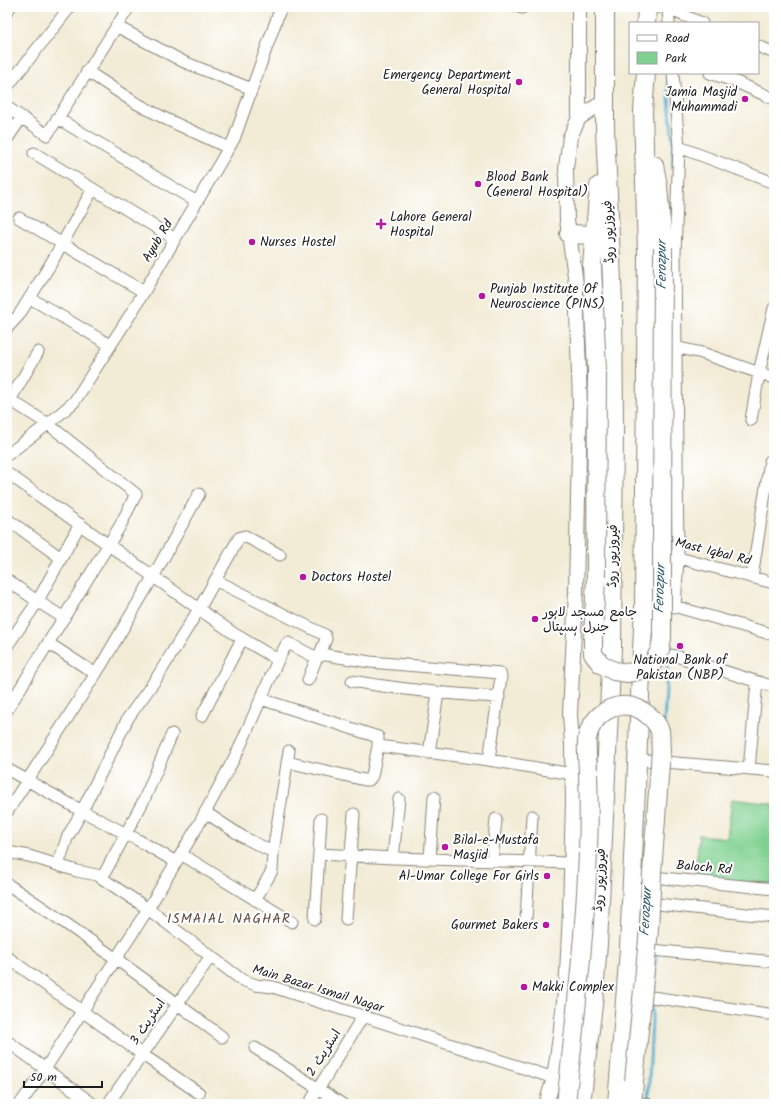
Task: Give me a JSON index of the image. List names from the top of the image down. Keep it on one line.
{"streets":{"main road":["فیروزپور روڈ"],"street":["Ayub Rd","Mast Iqbal Rd","Baloch Rd","Main Bazar Ismail Nagar","اسٹریٹ 3","اسٹریٹ 2"]},"crossings":[["Main Bazar Ismail Nagar","اسٹریٹ 3"],["Main Bazar Ismail Nagar","اسٹریٹ 2"]],"districts":["ISMAIAL NAGHAR"],"water":["Ferozpur"],"places":{"other":["Emergency Department General Hospital","Jamia Masjid Muhammadi","Blood Bank (General Hospital)","Nurses Hostel","Punjab Institute Of Neuroscience (PINS)","Doctors Hostel","جامع مسجد لاہور جنرل ہسپتال","National Bank of Pakistan (NBP)","Bilal-e-Mustafa Masjid","Al-Umar College For Girls","Gourmet Bakers","Makki Complex"],"health":["Lahore General Hospital"]},"legend":["Road","Park"],"scale_bar":"50 m"}
